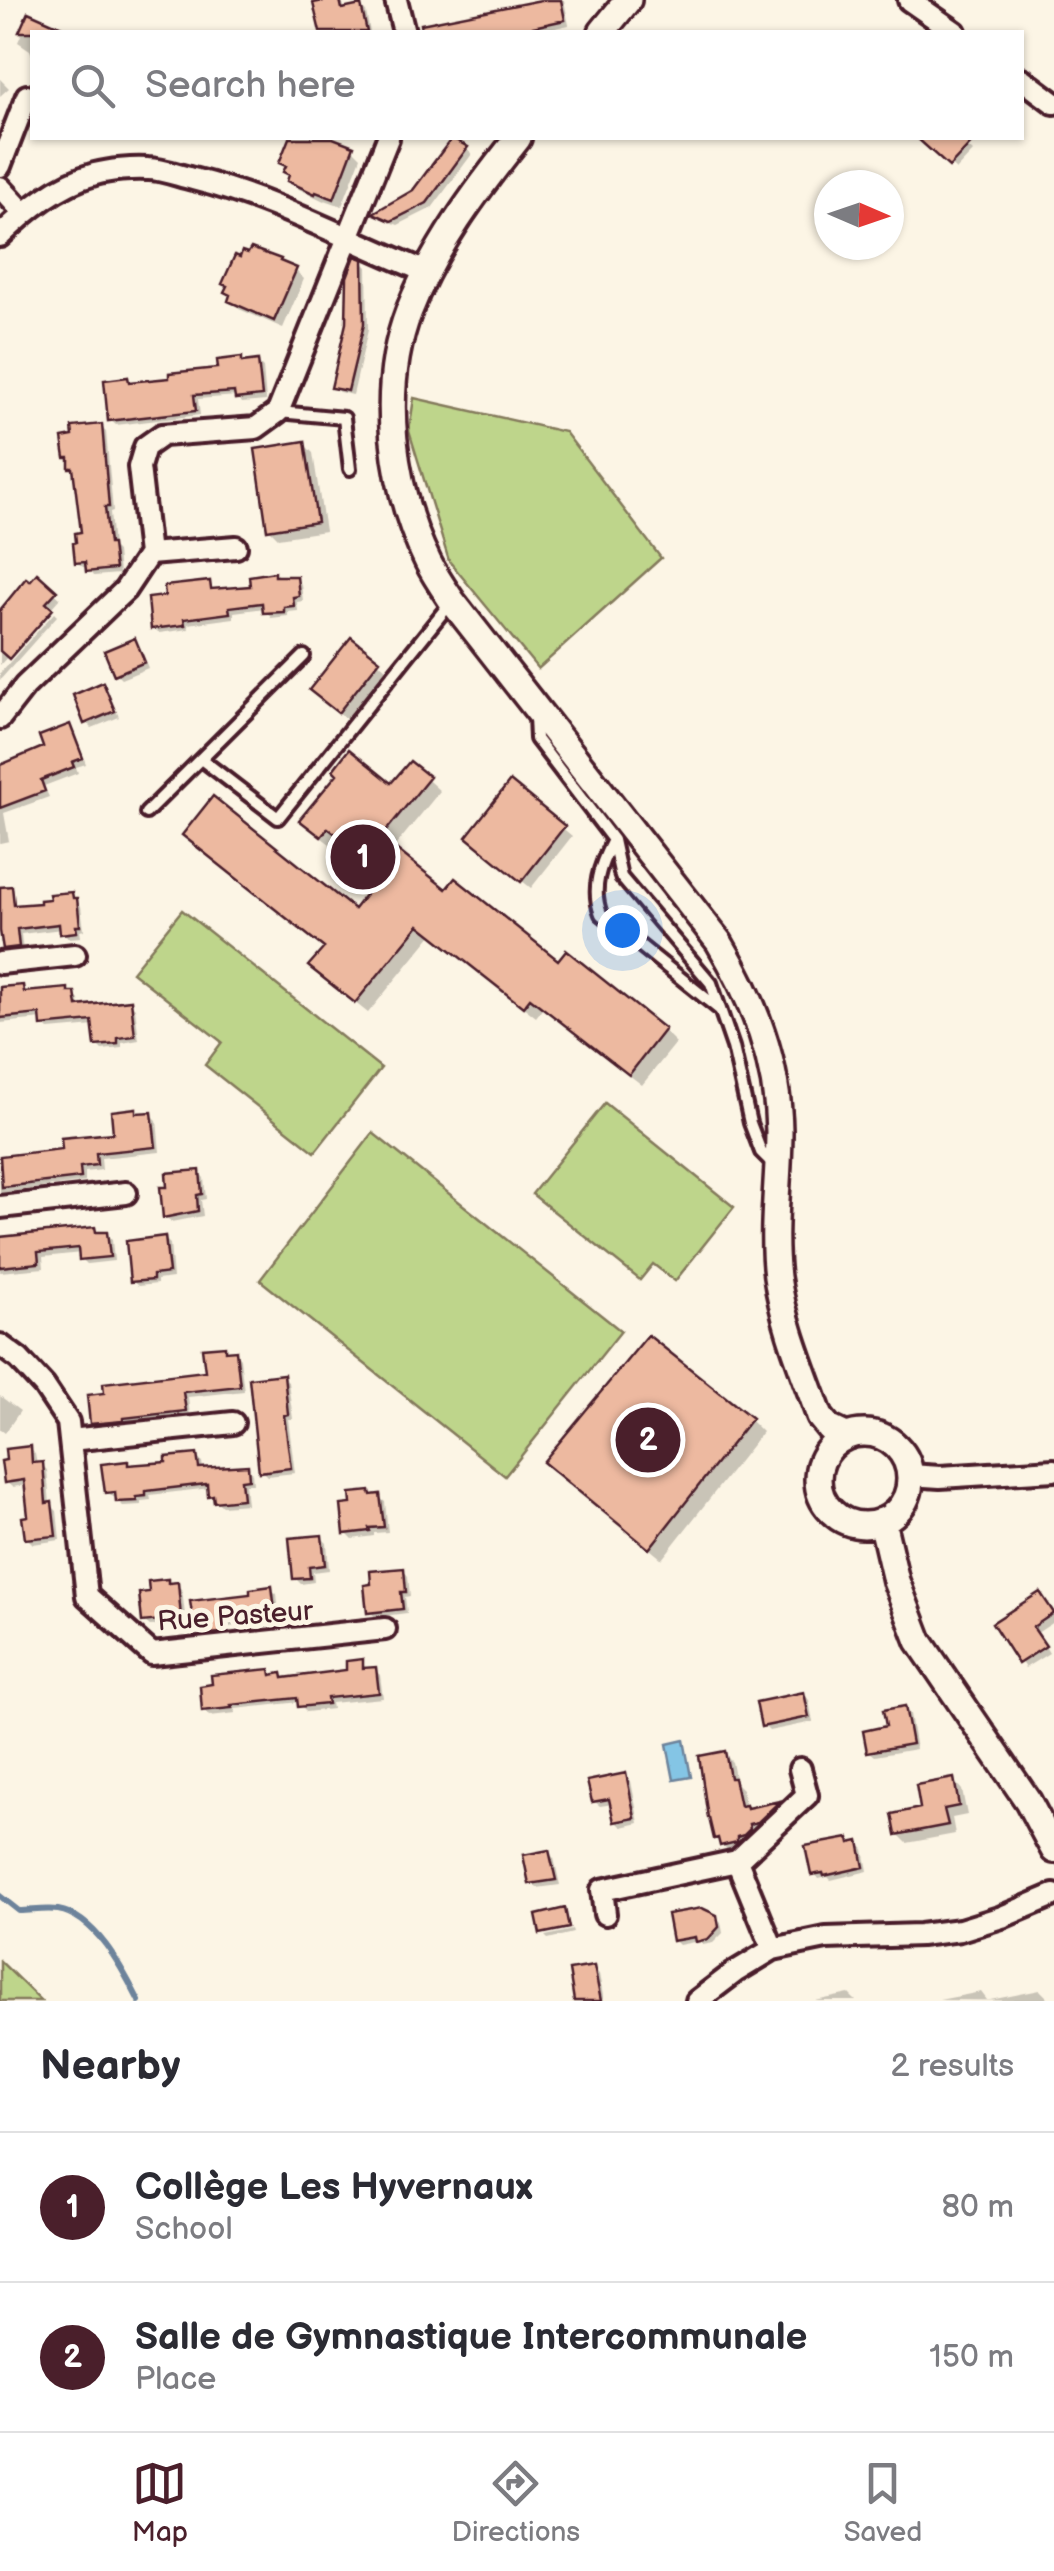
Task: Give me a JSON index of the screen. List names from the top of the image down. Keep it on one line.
{"streets":{"street":["Rue Pasteur"]},"north":"right","page":{"search":"Search here","pins":["1","2"],"heading":["Nearby","2 results"],"list":[{"mark":"1","name":"Collège Les Hyvernaux","note":"School","value":"80 m"},{"mark":"2","name":"Salle de Gymnastique Intercommunale","note":"Place","value":"150 m"}],"nav":["Map","Directions","Saved"]}}
